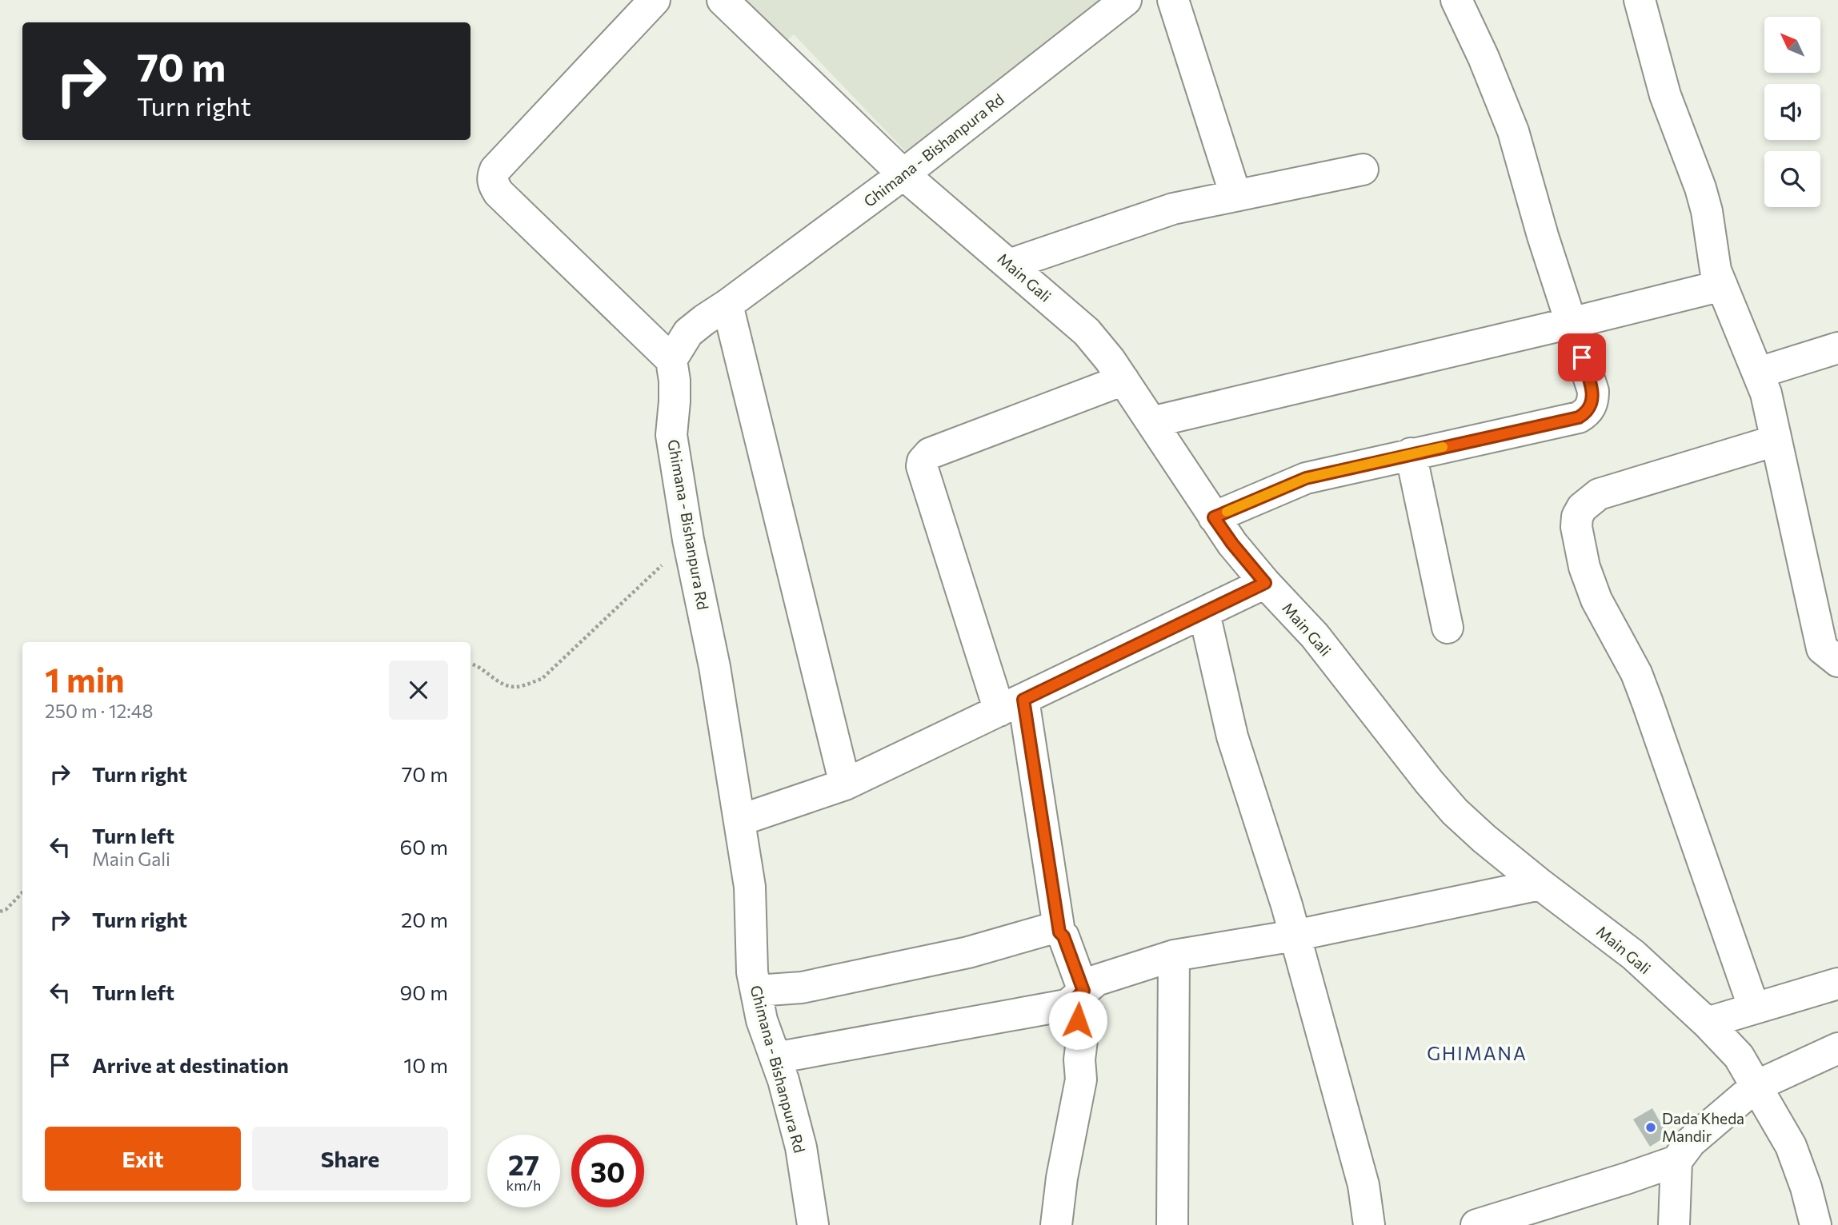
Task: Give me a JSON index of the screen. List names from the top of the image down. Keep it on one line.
{"streets":{"street":["Ghimana - Bishanpura Rd","Main Gali"]},"crossings":[["Ghimana - Bishanpura Rd","Main Gali"]],"districts":["GHIMANA"],"places":["Dada Kheda Mandir"],"north":"top left","page":{"turn":["70 m","Turn right"],"heading":["1 min","250 m · 12:48"],"list":[{"name":"Turn right","value":"70 m"},{"name":"Turn left","note":"Main Gali","value":"60 m"},{"name":"Turn right","value":"20 m"},{"name":"Turn left","value":"90 m"},{"name":"Arrive at destination","value":"10 m"}],"buttons":["Exit","Share"],"speed":"27 km/h","limit":"30"}}
